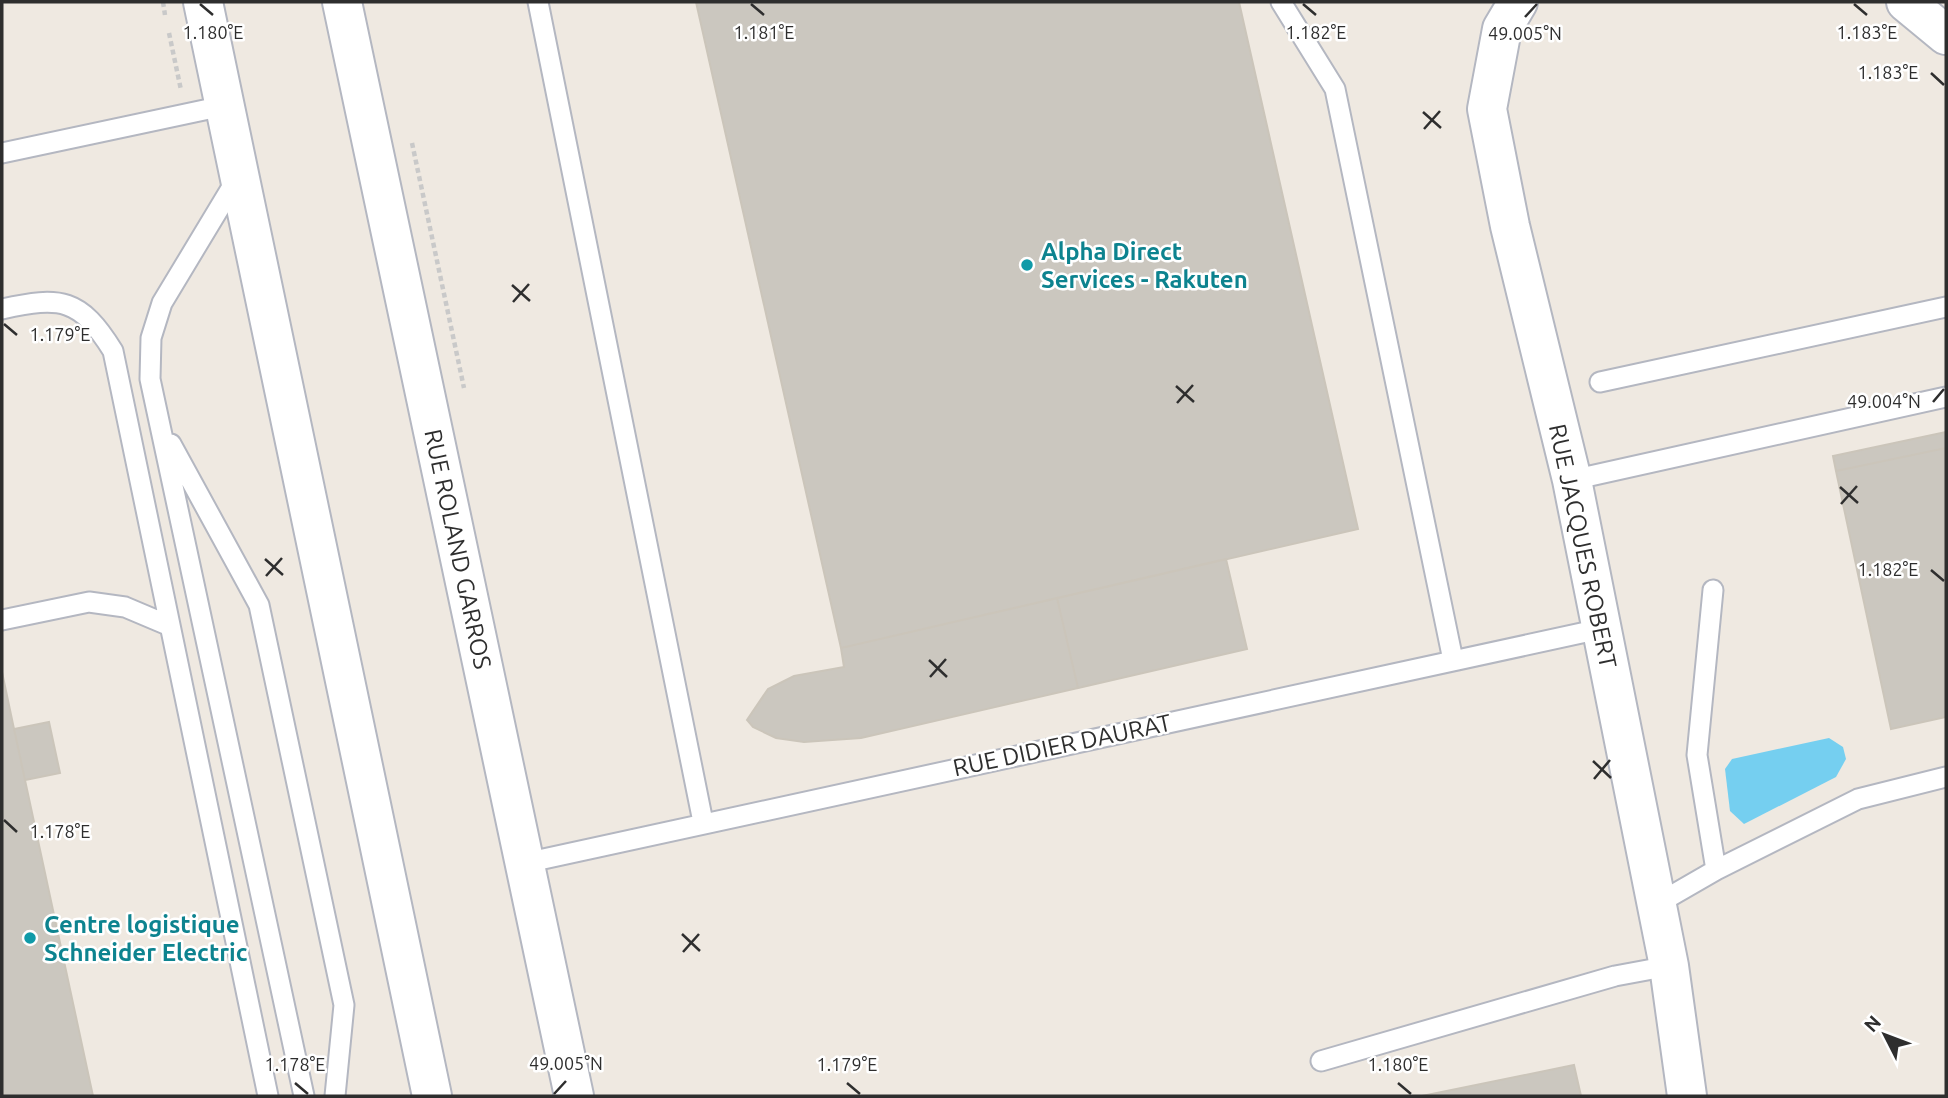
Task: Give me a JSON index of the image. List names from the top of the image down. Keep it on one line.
{"streets":{"street":["RUE JACQUES ROBERT","RUE ROLAND GARROS"],"lane":["RUE DIDIER DAURAT"]},"crossings":[["RUE JACQUES ROBERT","RUE DIDIER DAURAT"],["RUE ROLAND GARROS","RUE DIDIER DAURAT"]],"places":["Alpha Direct Services - Rakuten","Centre logistique Schneider Electric"],"north":"top left","coordinates":["1.180°E","1.181°E","1.182°E","1.183°E","49.005°N","1.179°E","49.004°N","1.178°E"]}
